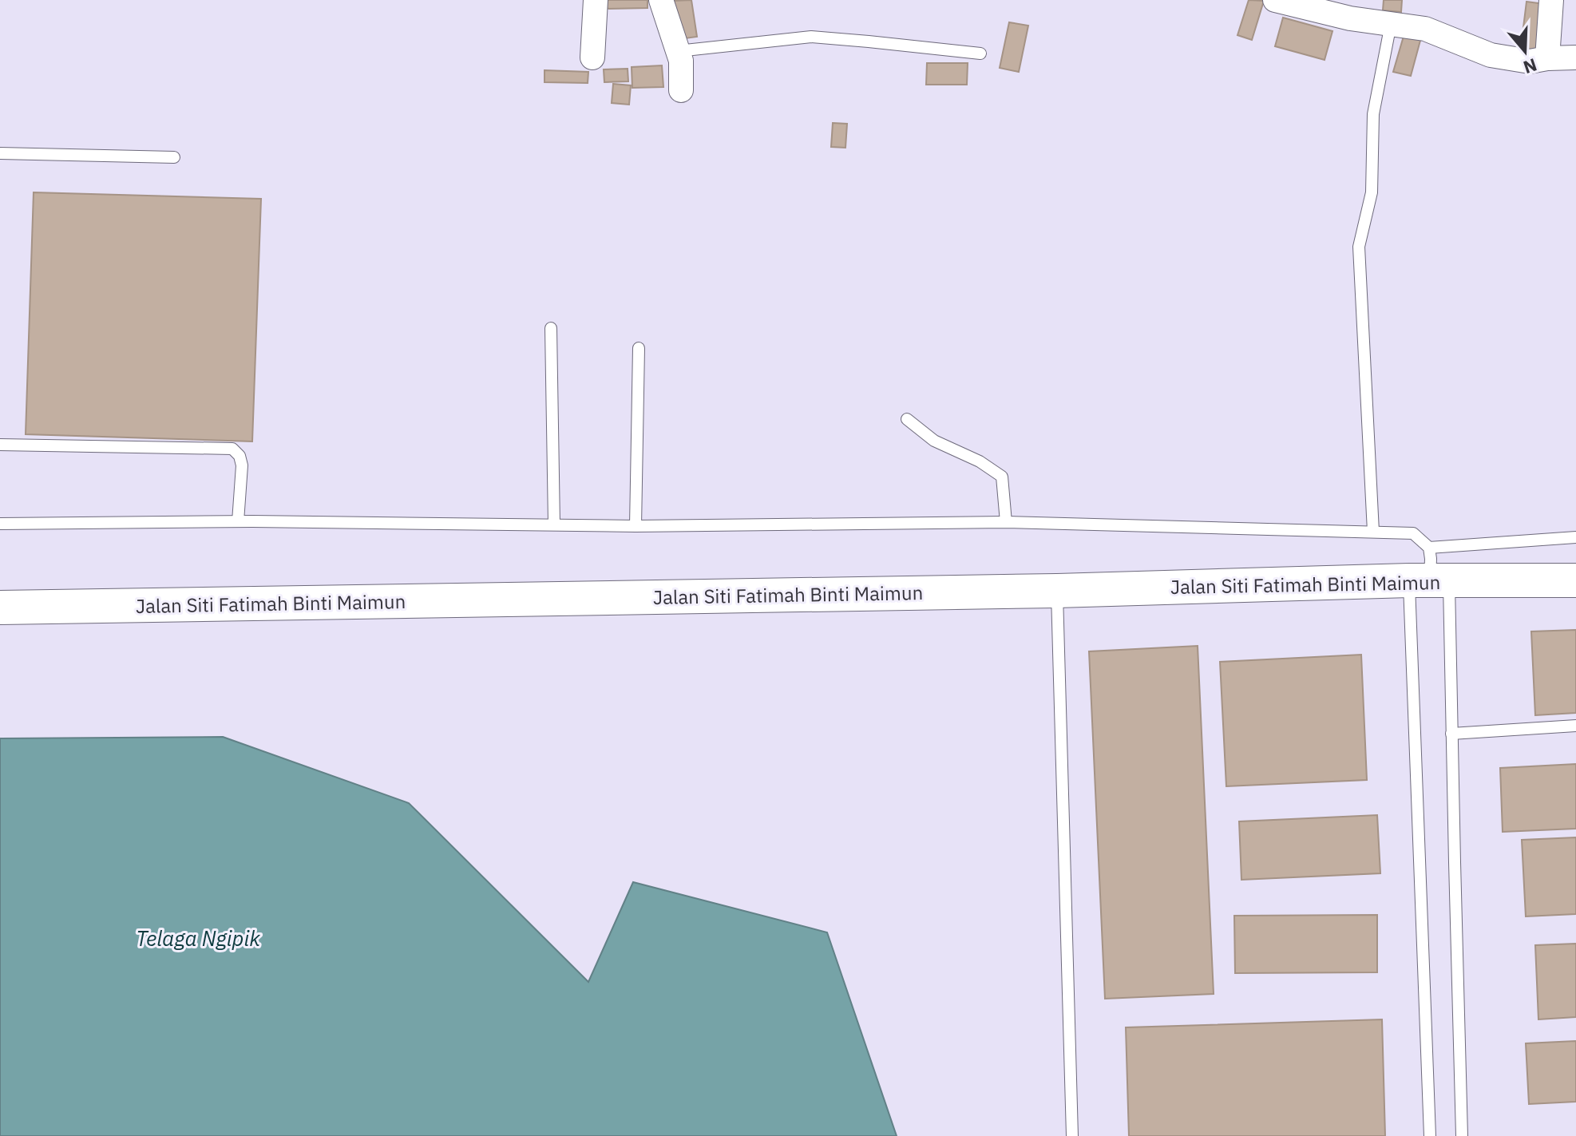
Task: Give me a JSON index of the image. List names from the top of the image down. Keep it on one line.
{"streets":{"street":["Jalan Siti Fatimah Binti Maimun"]},"water":["Telaga Ngipik"],"north":"bottom"}
